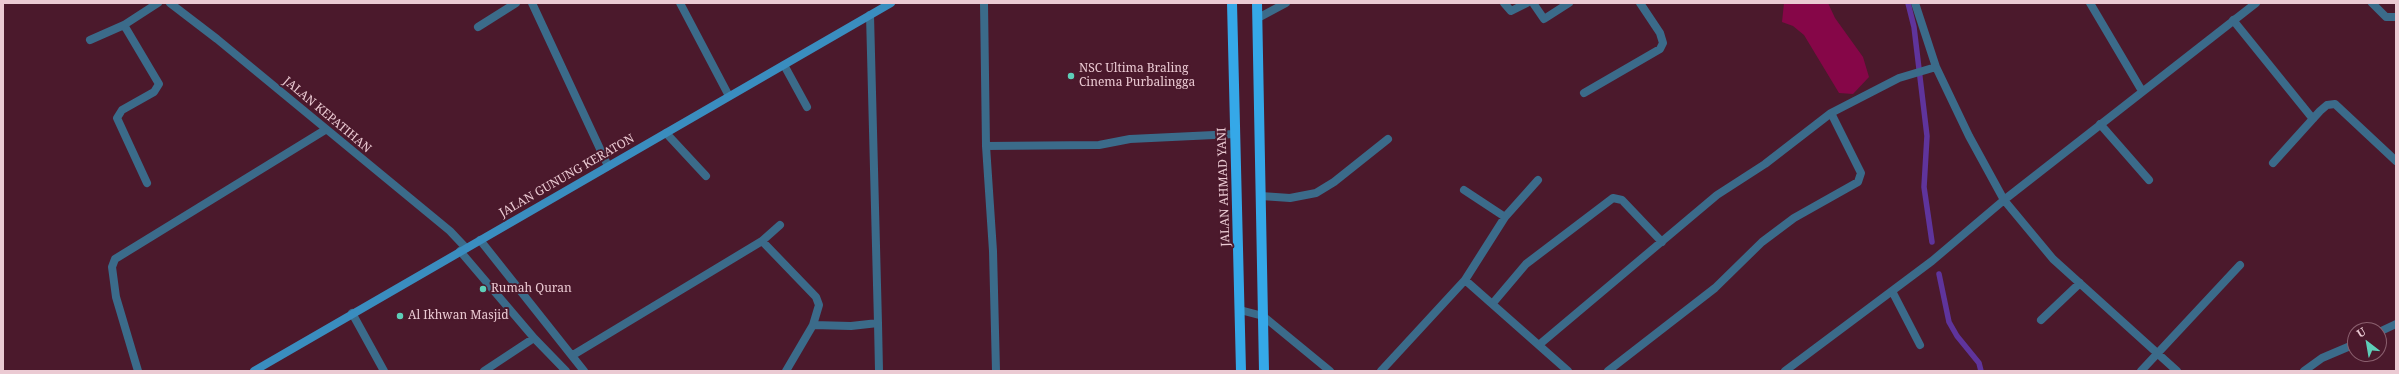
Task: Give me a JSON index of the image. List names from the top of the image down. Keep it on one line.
{"streets":{"main road":["JALAN AHMAD YANI"],"street":["JALAN KEPATIHAN","JALAN GUNUNG KERATON"]},"crossings":[["JALAN KEPATIHAN","JALAN GUNUNG KERATON"]],"places":["NSC Ultima Braling Cinema Purbalingga","Rumah Quran","Al Ikhwan Masjid"],"north":"top left"}
